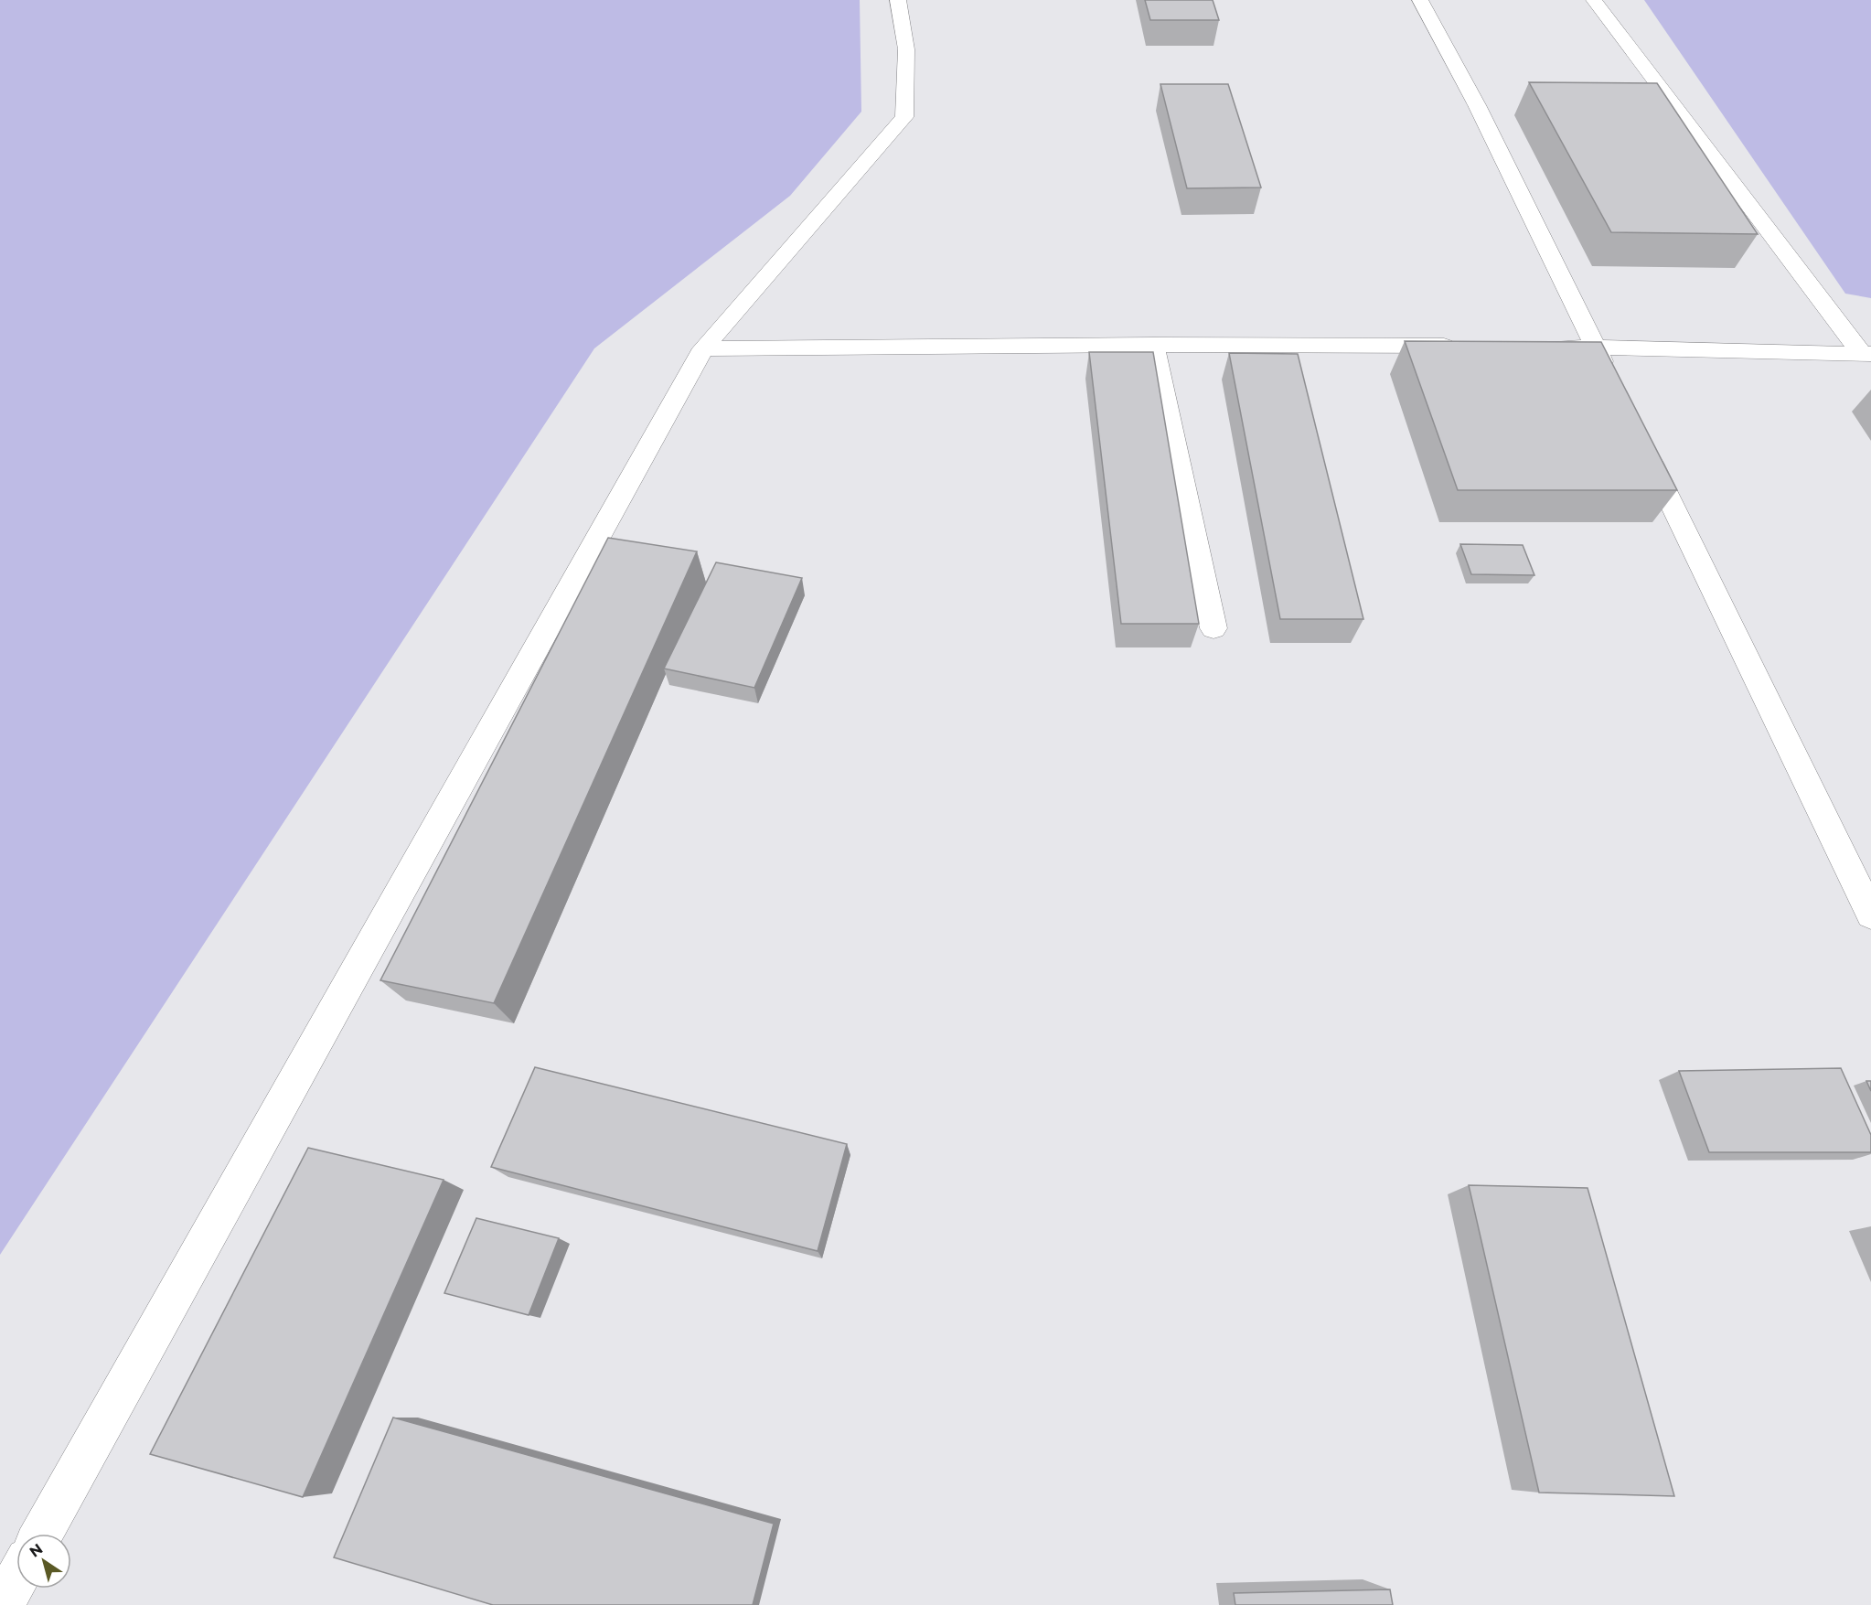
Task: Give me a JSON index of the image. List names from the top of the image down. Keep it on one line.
{"north":"top left"}
